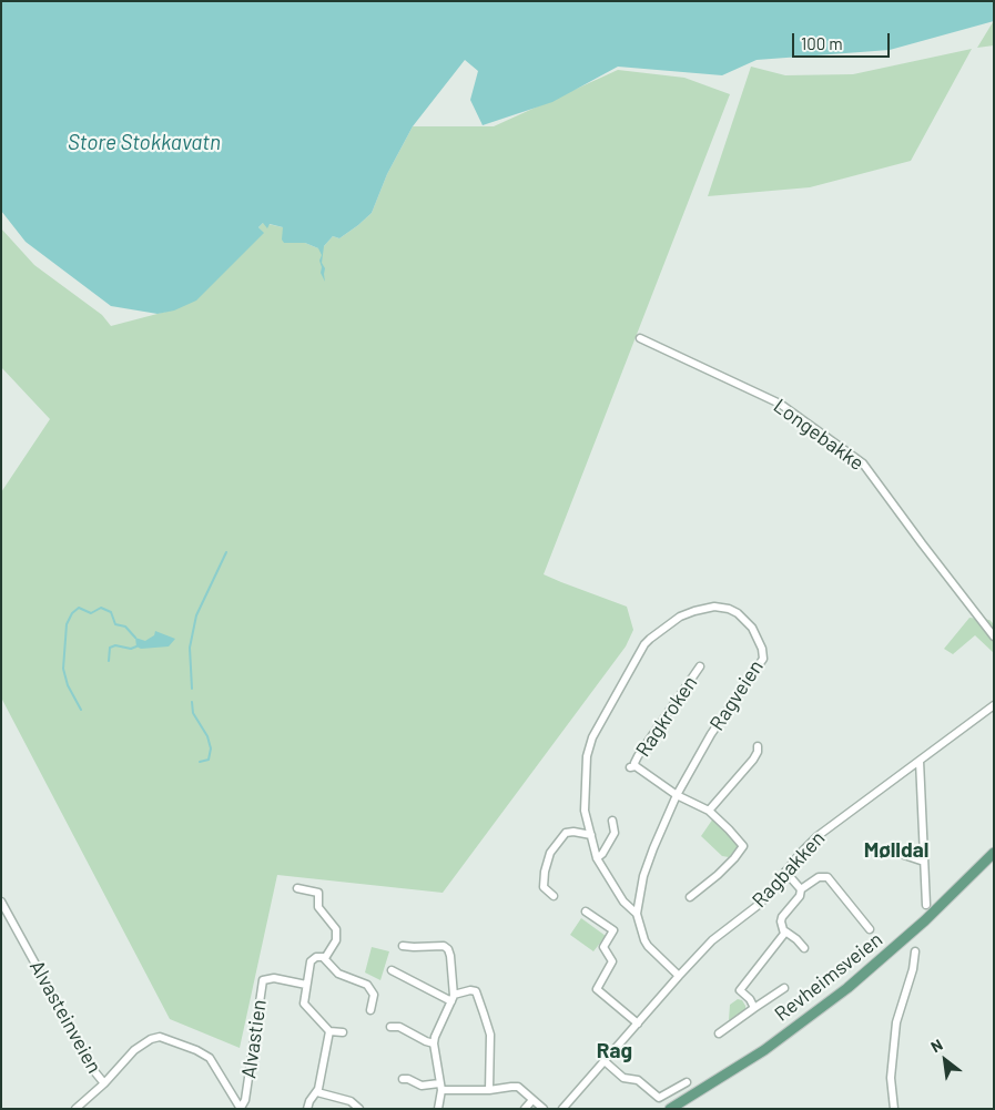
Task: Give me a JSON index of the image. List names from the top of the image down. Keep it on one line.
{"streets":{"main road":["Revheimsveien"],"street":["Longebakke","Ragveien","Ragkroken","Ragbakken","Alvasteinveien","Alvastien"]},"crossings":[["Ragveien","Ragkroken"],["Ragveien","Ragbakken"],["Alvasteinveien","Alvastien"]],"districts":["Mølldal","Rag"],"water":["Store Stokkavatn"],"scale_bar":"100 m","north":"top left"}
